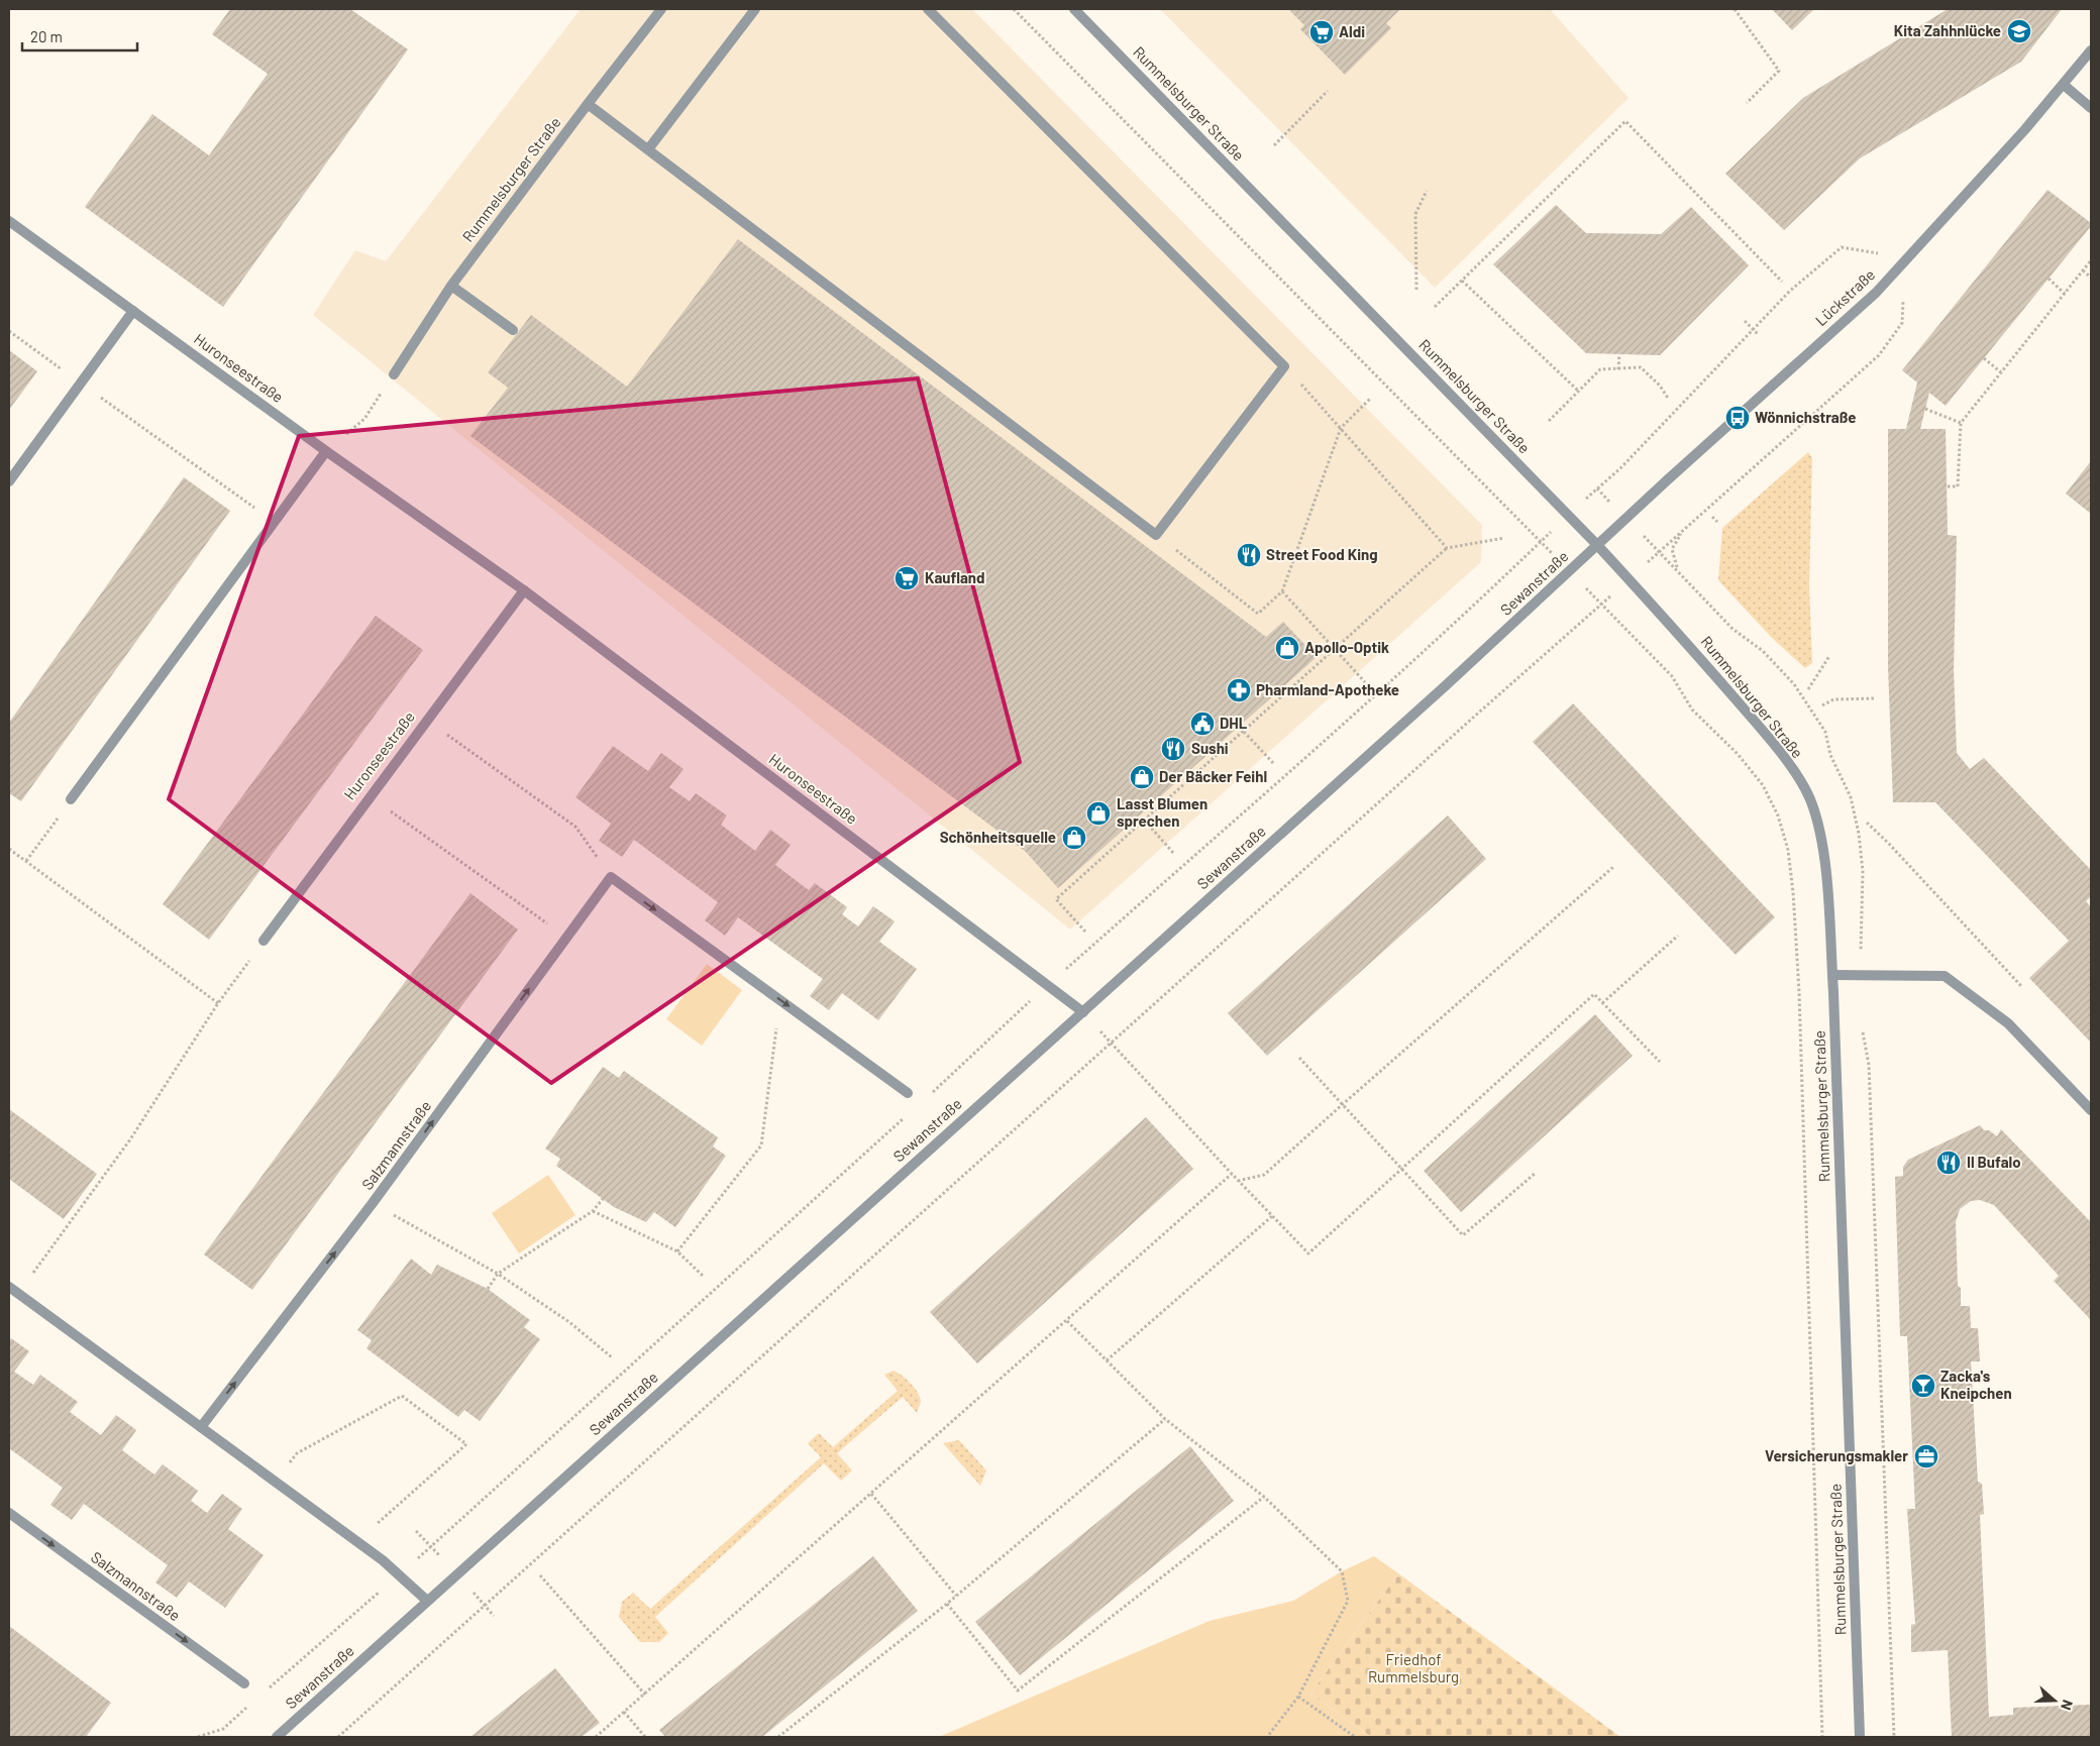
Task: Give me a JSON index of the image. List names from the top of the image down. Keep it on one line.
{"streets":{"street":["Rummelsburger Straße","Lückstraße","Huronseestraße","Sewanstraße","Salzmannstraße"]},"crossings":[["Rummelsburger Straße","Lückstraße"],["Rummelsburger Straße","Sewanstraße"],["Lückstraße","Sewanstraße"],["Huronseestraße","Sewanstraße"]],"parks":["Friedhof Rummelsburg"],"places":{"school or university":["Kita Zahhnlücke"],"supermarket":["Aldi","Kaufland"],"bus stop":["Wönnichstraße"],"restaurant":["Street Food King","Sushi","Il Bufalo"],"shop":["Apollo-Optik","Der Bäcker Feihl","Lasst Blumen sprechen","Schönheitsquelle"],"pharmacy":["Pharmland-Apotheke"],"public building":["DHL"],"bar":["Zacka's Kneipchen"],"office":["Versicherungsmakler"]},"scale_bar":"20 m","north":"right"}
